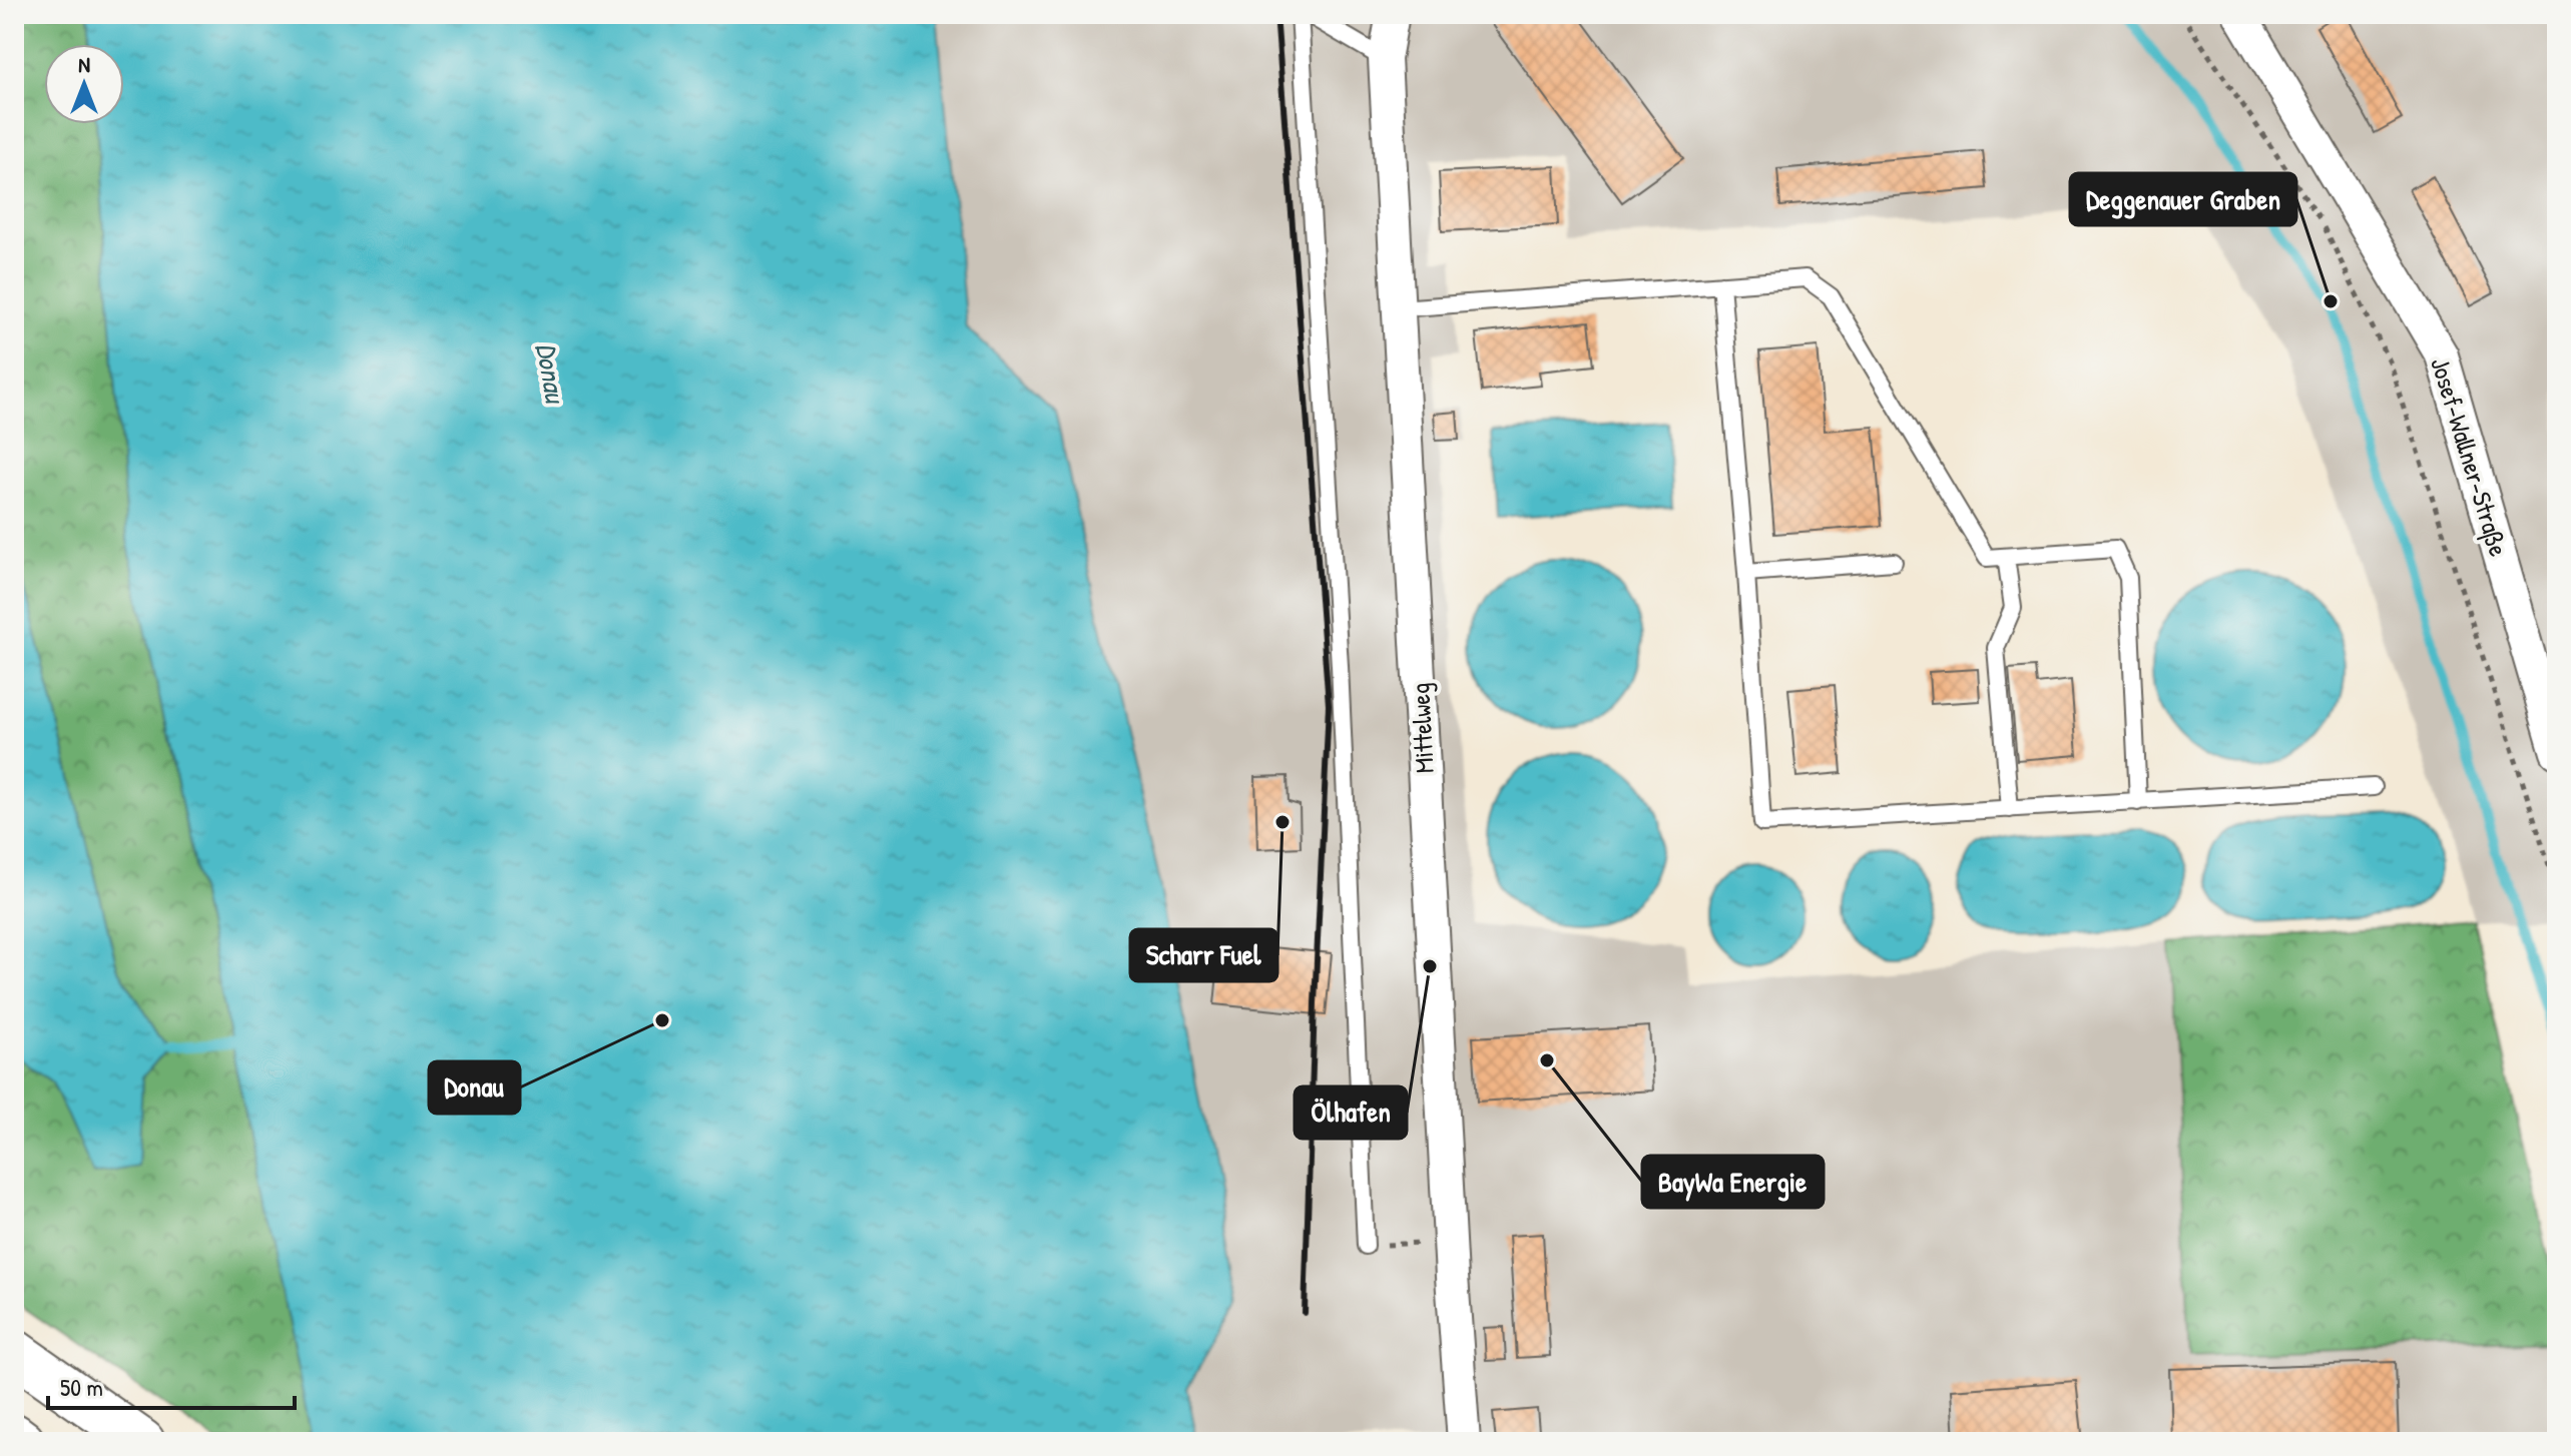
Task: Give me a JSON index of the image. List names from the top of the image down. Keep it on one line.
{"streets":{"street":["Josef-Wallner-Straße","Mittelweg"]},"water":["Donau"],"places":["Deggenauer Graben","Scharr Fuel","Ölhafen","Donau","BayWa Energie"],"scale_bar":"50 m","north":"top"}
